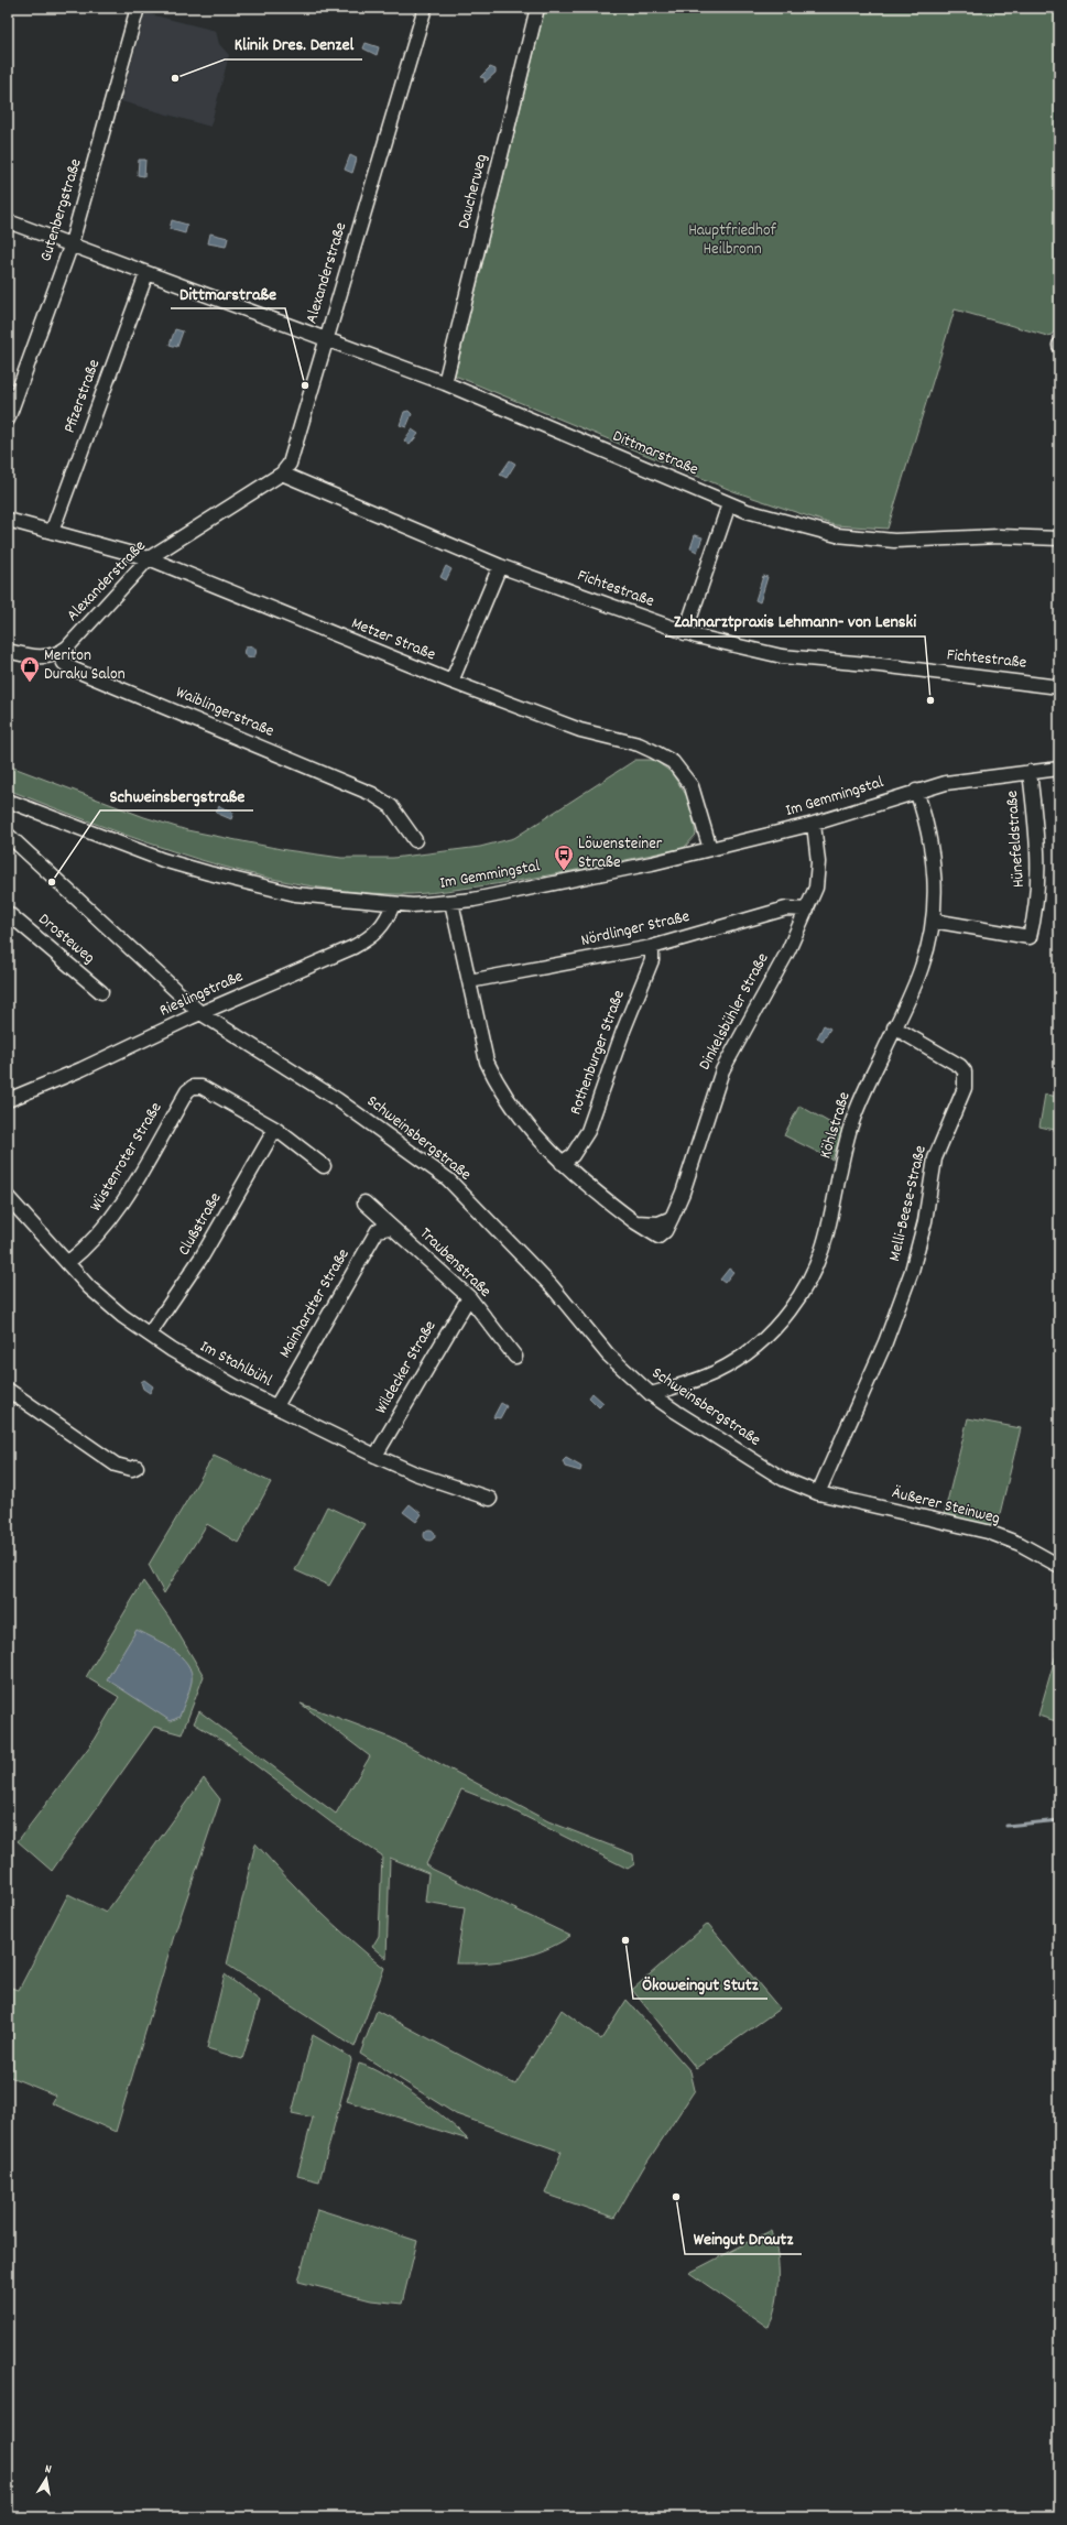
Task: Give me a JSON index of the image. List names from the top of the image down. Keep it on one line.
{"streets":{"street":["Daucherweg","Gutenbergstraße","Alexanderstraße","Pfizerstraße","Dittmarstraße","Fichtestraße","Metzer Straße","Waiblingerstraße","Im Gemmingstal","Hünefeldstraße","Nördlinger Straße","Drosteweg","Rieslingstraße","Dinkelsbühler Straße","Rothenburger Straße","Köhlstraße","Schweinsbergstraße","Wüstenroter Straße","Melli-Beese-Straße","Clußstraße","Traubenstraße","Mainhardter Straße","Im Stahlbühl","Wildecker Straße","Äußerer Steinweg"]},"crossings":[["Daucherweg","Dittmarstraße"],["Gutenbergstraße","Dittmarstraße"],["Alexanderstraße","Dittmarstraße"],["Alexanderstraße","Fichtestraße"],["Alexanderstraße","Metzer Straße"],["Alexanderstraße","Waiblingerstraße"],["Pfizerstraße","Dittmarstraße"],["Pfizerstraße","Metzer Straße"],["Metzer Straße","Im Gemmingstal"],["Im Gemmingstal","Hünefeldstraße"],["Im Gemmingstal","Rieslingstraße"],["Im Gemmingstal","Dinkelsbühler Straße"],["Im Gemmingstal","Köhlstraße"],["Hünefeldstraße","Köhlstraße"],["Nördlinger Straße","Dinkelsbühler Straße"],["Nördlinger Straße","Rothenburger Straße"],["Rieslingstraße","Schweinsbergstraße"],["Dinkelsbühler Straße","Rothenburger Straße"],["Köhlstraße","Schweinsbergstraße"],["Köhlstraße","Melli-Beese-Straße"],["Schweinsbergstraße","Melli-Beese-Straße"],["Schweinsbergstraße","Äußerer Steinweg"],["Wüstenroter Straße","Clußstraße"],["Wüstenroter Straße","Im Stahlbühl"],["Melli-Beese-Straße","Äußerer Steinweg"],["Clußstraße","Im Stahlbühl"],["Traubenstraße","Mainhardter Straße"],["Traubenstraße","Wildecker Straße"],["Mainhardter Straße","Im Stahlbühl"],["Im Stahlbühl","Wildecker Straße"]],"parks":["Hauptfriedhof Heilbronn"],"places":{"other":["Klinik Dres. Denzel","Dittmarstraße","Zahnarztpraxis Lehmann- von Lenski","Schweinsbergstraße","Ökoweingut Stutz","Weingut Drautz"],"shop":["Meriton Duraku Salon"],"bus stop":["Löwensteiner Straße"]},"north":"top"}
